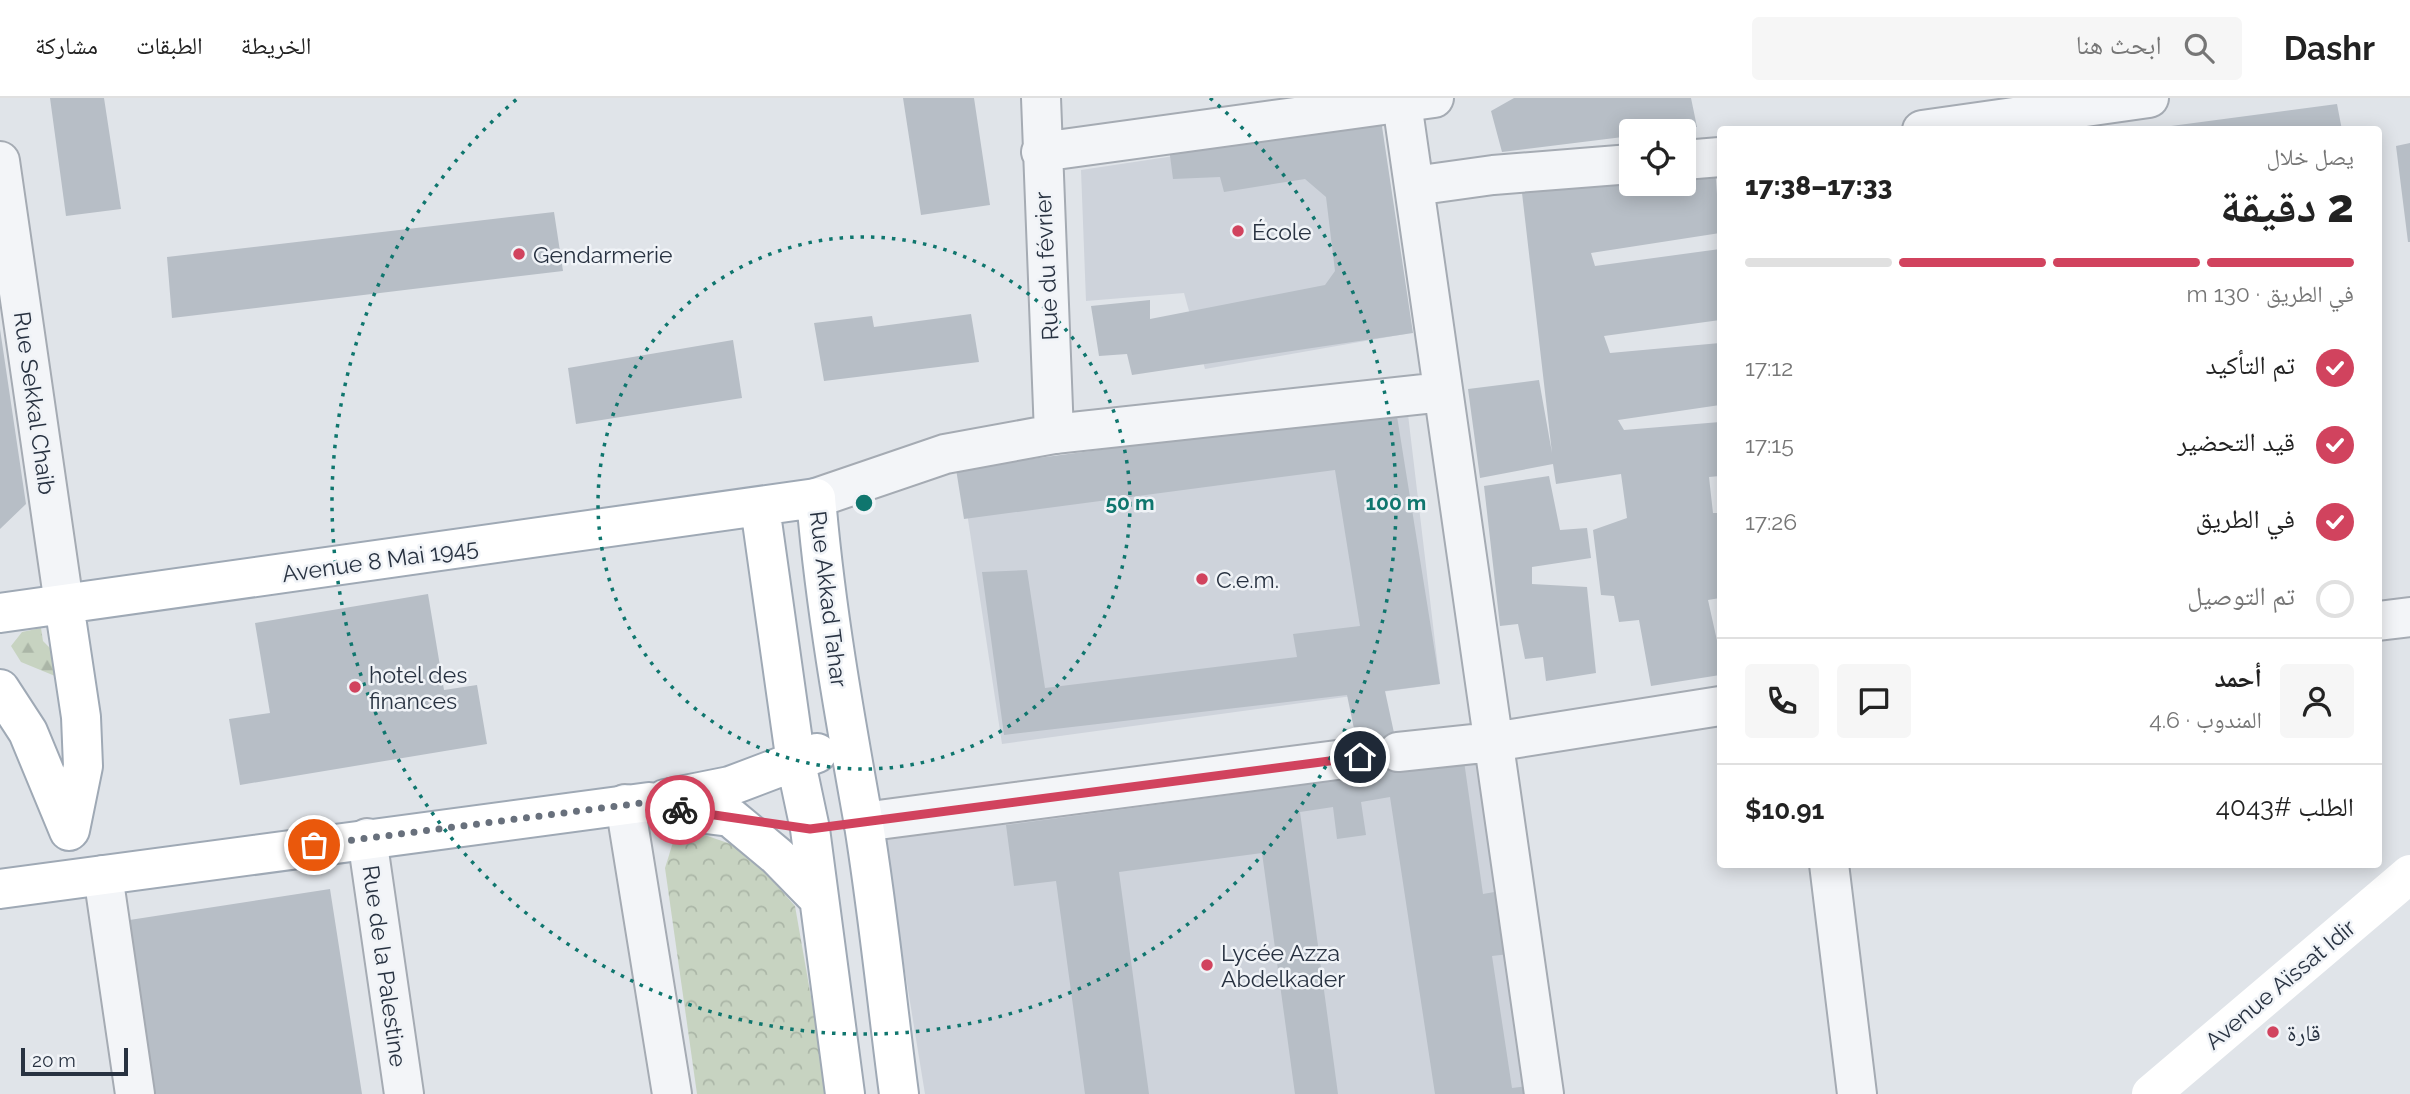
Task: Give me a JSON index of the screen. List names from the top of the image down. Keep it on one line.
{"streets":{"main road":["Avenue 8 Mai 1945","Rue Akkad Tahar","Avenue Aïssat Idir"],"street":["Rue du février","Rue Sekkal Chaib","Rue de la Palestine"]},"crossings":[["Rue Sekkal Chaib","Avenue 8 Mai 1945"],["Avenue 8 Mai 1945","Rue Akkad Tahar"]],"places":["École","Gendarmerie","C.e.m.","hotel des finances","Lycée Azza Abdelkader","قارة"],"scale_bar":"20 m","page":{"header":"Dashr","search":"ابحث هنا","nav":["الخريطة","الطبقات","مشاركة"],"heading":["2 دقيقة","يصل خلال","17:33–17:38"],"panel":["أحمد","المندوب · 4.6","الطلب #4043","$10.91"],"bar":"في الطريق · 130 m","list":[["تم التأكيد","17:12"],["قيد التحضير","17:15"],["في الطريق","17:26"],"تم التوصيل"],"scale":"20 m"},"rings":["50 m","100 m"]}
